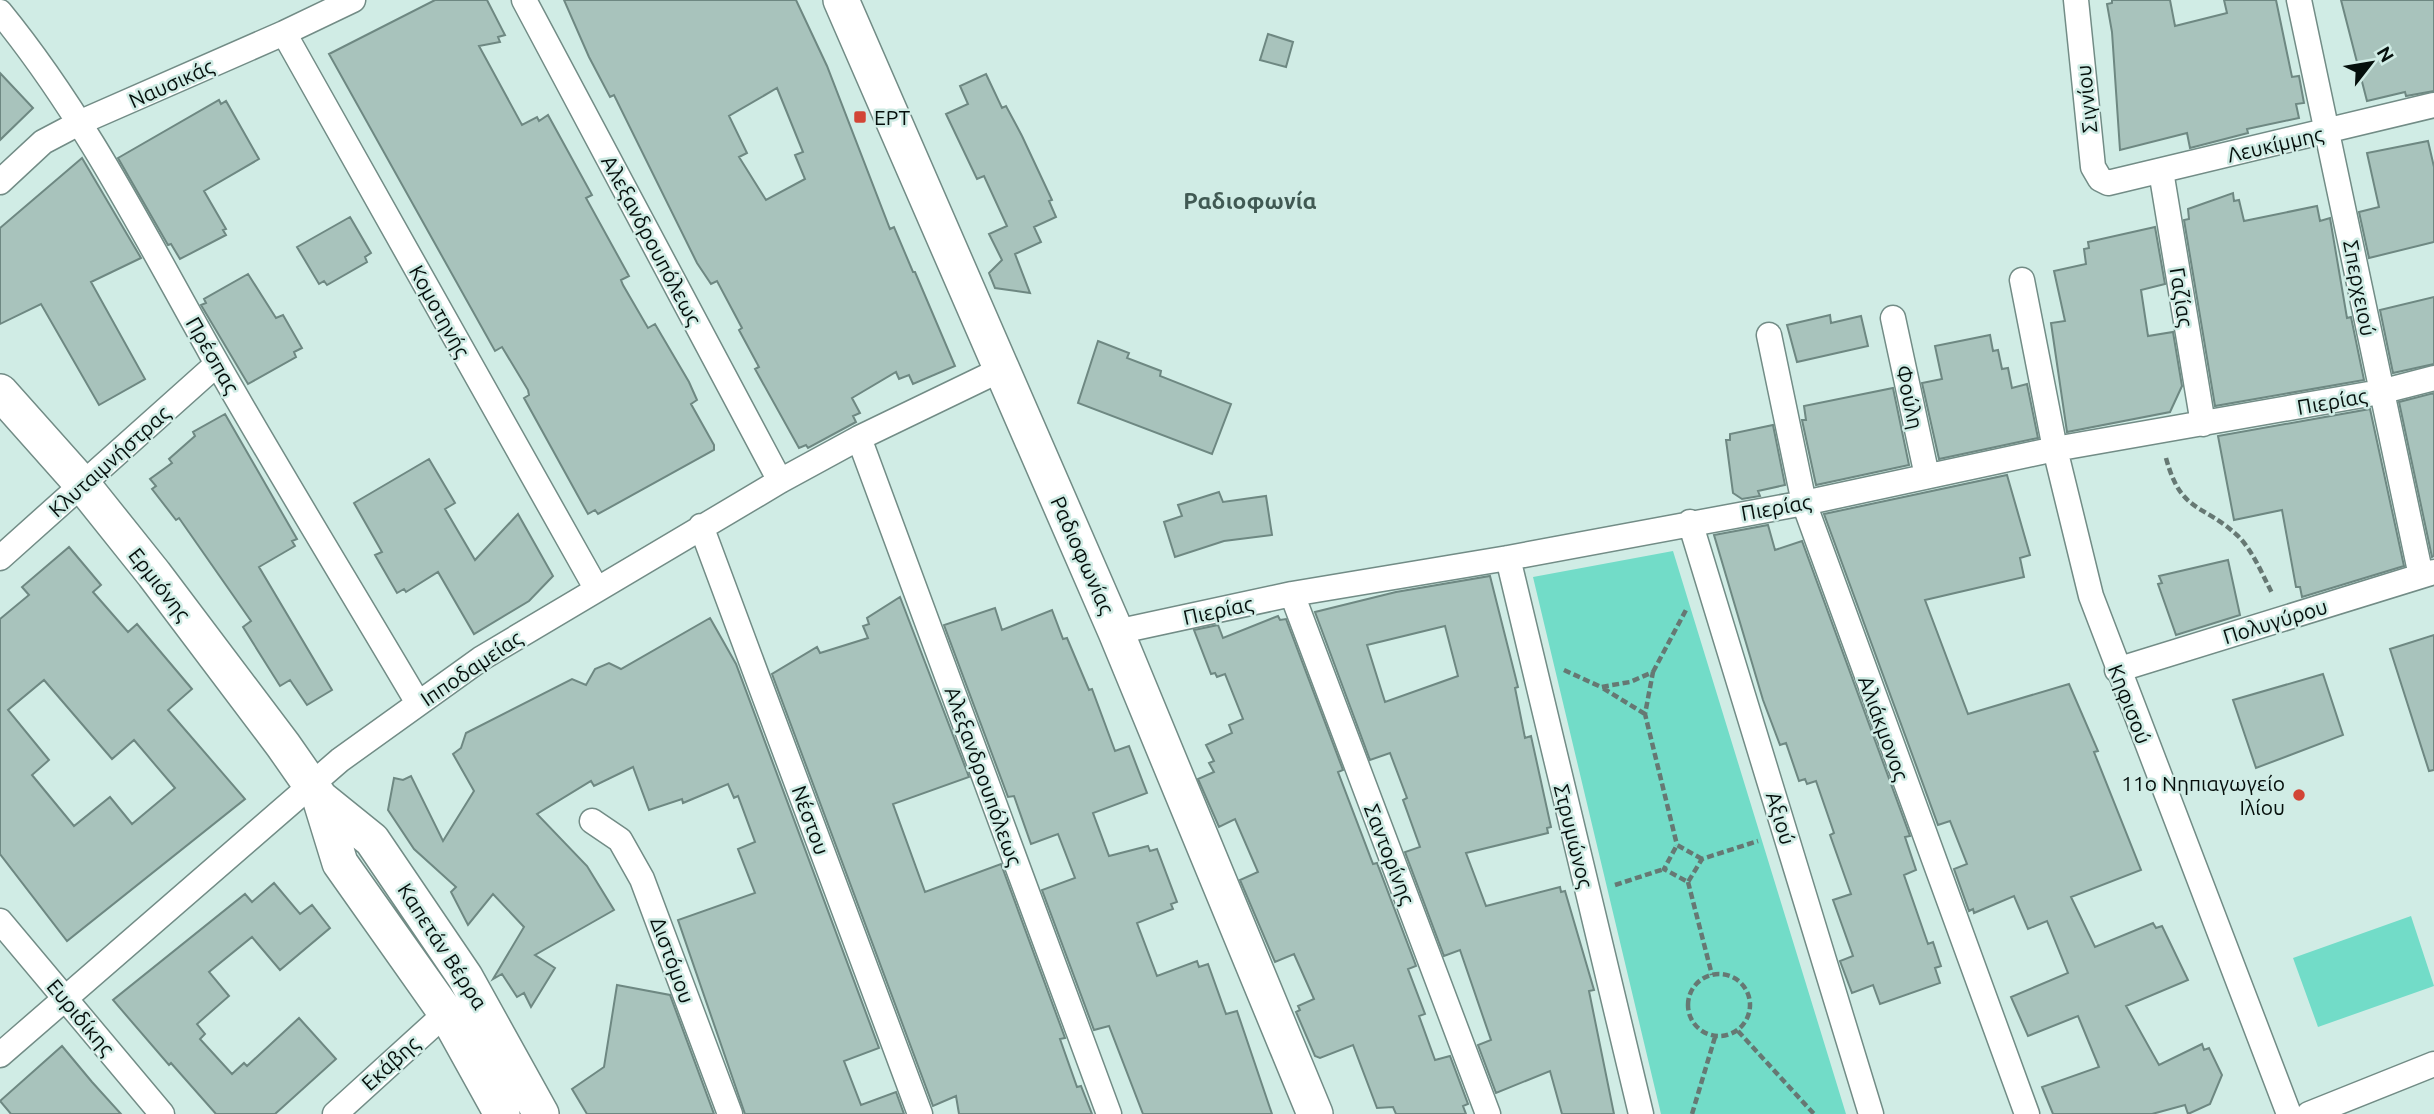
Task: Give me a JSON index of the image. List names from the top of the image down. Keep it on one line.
{"streets":{"street":["Ναυσικάς","Σιγνίου","Λευκίμμης","Αλεξανδρουπόλεως","Σπερχειού","Γαζίας","Κομοτηνής","Πρέσπας","Φούλη","Πιερίας","Κλυταιμνήστρας","Ραδιοφωνίας","Ερμιόνης","Πολυγύρου","Ιπποδαμείας","Κηφισού","Αλιάκμονος","Αξιού","Νέστου","Στρυμώνος","Σαντορίνης","Καπετάν Βέρρα","Διστόμου","Ευριδίκης","Εκάβης"]},"crossings":[["Ναυσικάς","Κομοτηνής"],["Ναυσικάς","Πρέσπας"],["Σιγνίου","Λευκίμμης"],["Λευκίμμης","Σπερχειού"],["Λευκίμμης","Γαζίας"],["Αλεξανδρουπόλεως","Ιπποδαμείας"],["Σπερχειού","Πιερίας"],["Σπερχειού","Πολυγύρου"],["Γαζίας","Πιερίας"],["Κομοτηνής","Ιπποδαμείας"],["Πρέσπας","Κλυταιμνήστρας"],["Πρέσπας","Ιπποδαμείας"],["Φούλη","Πιερίας"],["Πιερίας","Ραδιοφωνίας"],["Πιερίας","Κηφισού"],["Πιερίας","Αλιάκμονος"],["Πιερίας","Αξιού"],["Πιερίας","Στρυμώνος"],["Πιερίας","Σαντορίνης"],["Κλυταιμνήστρας","Ερμιόνης"],["Ραδιοφωνίας","Ιπποδαμείας"],["Ερμιόνης","Ιπποδαμείας"],["Ερμιόνης","Καπετάν Βέρρα"],["Πολυγύρου","Κηφισού"],["Ιπποδαμείας","Νέστου"],["Ιπποδαμείας","Καπετάν Βέρρα"],["Ιπποδαμείας","Ευριδίκης"],["Καπετάν Βέρρα","Εκάβης"]],"districts":["Ραδιοφωνία"],"places":{"transit":["ΕΡΤ"],"other":["11ο Νηπιαγωγείο Ιλίου"]},"north":"top right"}
